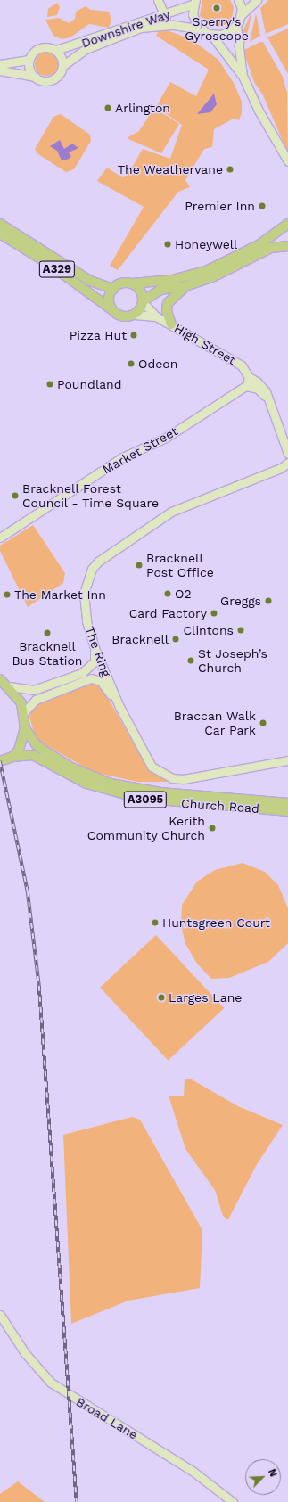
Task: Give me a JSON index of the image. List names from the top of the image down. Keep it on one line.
{"streets":{"main road":["A329","A3095","Church Road"],"street":["Downshire Way","High Street","Market Street","The Ring","Broad Lane"]},"crossings":[["A329","High Street"],["High Street","Market Street"]],"places":["Sperry's Gyroscope","Arlington","The Weathervane","Premier Inn","Honeywell","Pizza Hut","Odeon","Poundland","Bracknell Forest Council - Time Square","Bracknell Post Office","O2","The Market Inn","Greggs","Card Factory","Clintons","Bracknell Bus Station","Bracknell","St Joseph’s Church","Braccan Walk Car Park","Kerith Community Church","Huntsgreen Court","Larges Lane"],"north":"top right"}
